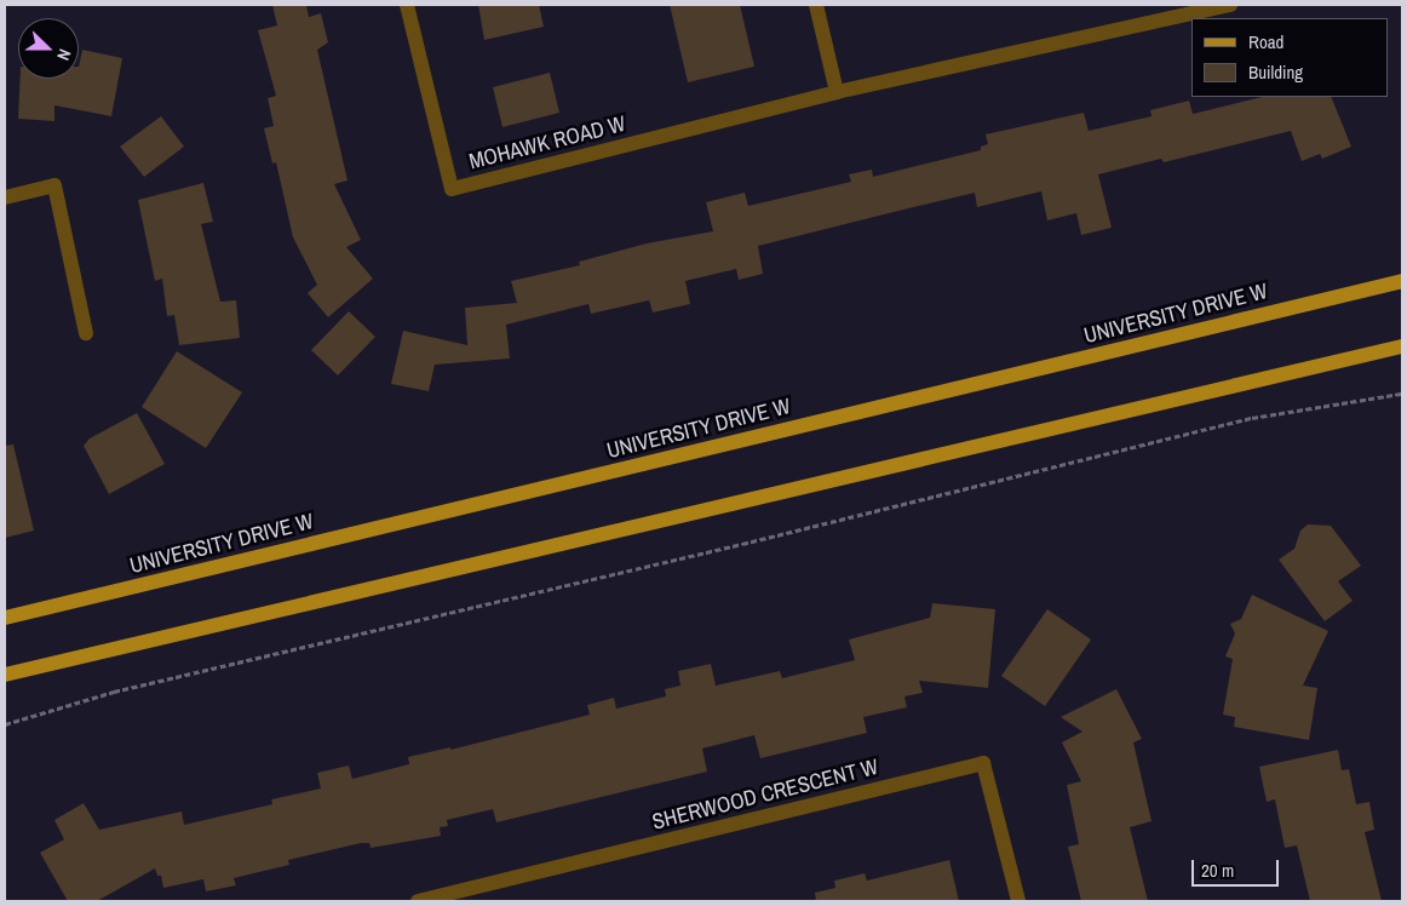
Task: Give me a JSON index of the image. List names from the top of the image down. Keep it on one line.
{"streets":{"main road":["UNIVERSITY DRIVE W"],"street":["MOHAWK ROAD W","SHERWOOD CRESCENT W"]},"legend":["Road","Building"],"scale_bar":"20 m","north":"right"}
